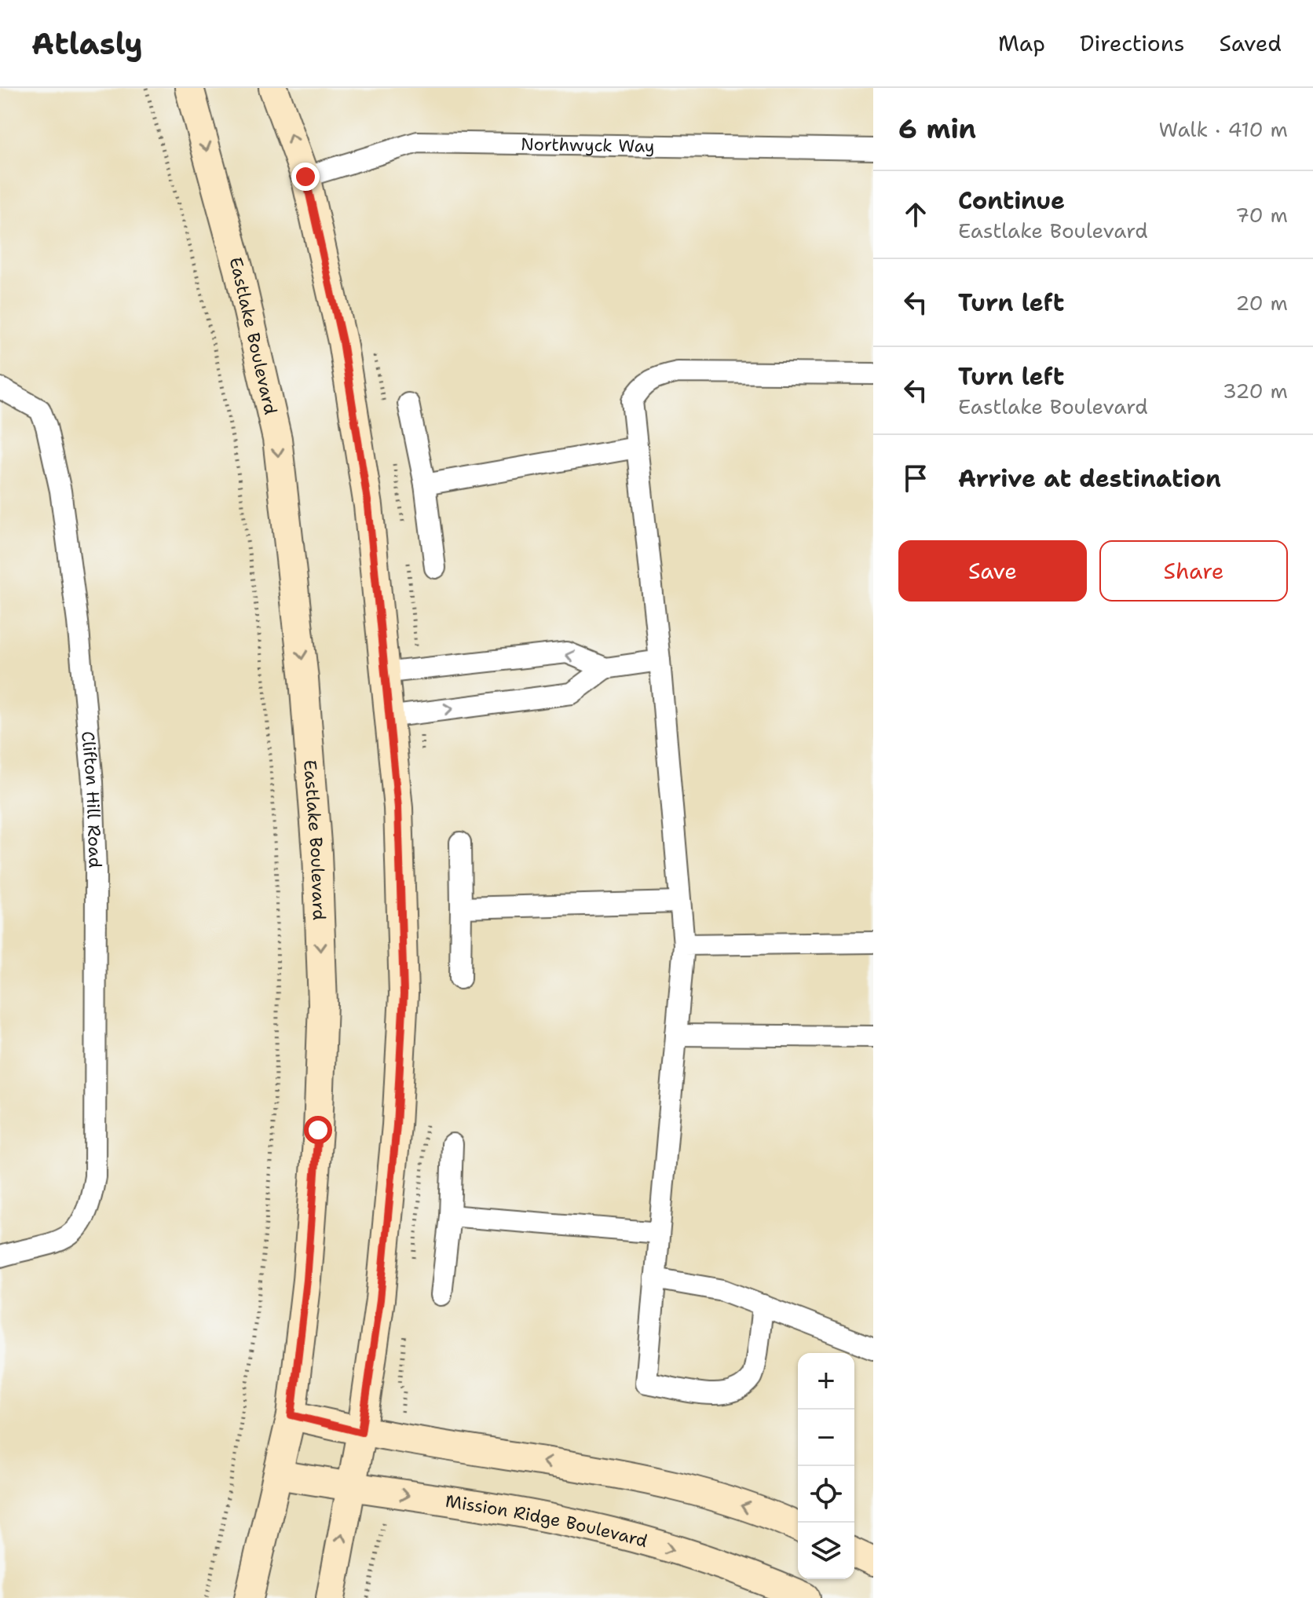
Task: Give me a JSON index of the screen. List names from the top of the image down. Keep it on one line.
{"streets":{"main road":["Eastlake Boulevard","Mission Ridge Boulevard"],"street":["Northwyck Way","Clifton Hill Road"]},"crossings":[["Eastlake Boulevard","Mission Ridge Boulevard"]],"page":{"header":"Atlasly","nav":["Map","Directions","Saved"],"heading":["6 min","Walk · 410 m"],"list":[["Continue","Eastlake Boulevard","70 m"],["Turn left","20 m"],["Turn left","Eastlake Boulevard","320 m"],"Arrive at destination"],"buttons":["Save","Share"],"map_buttons":["+","−"]}}
